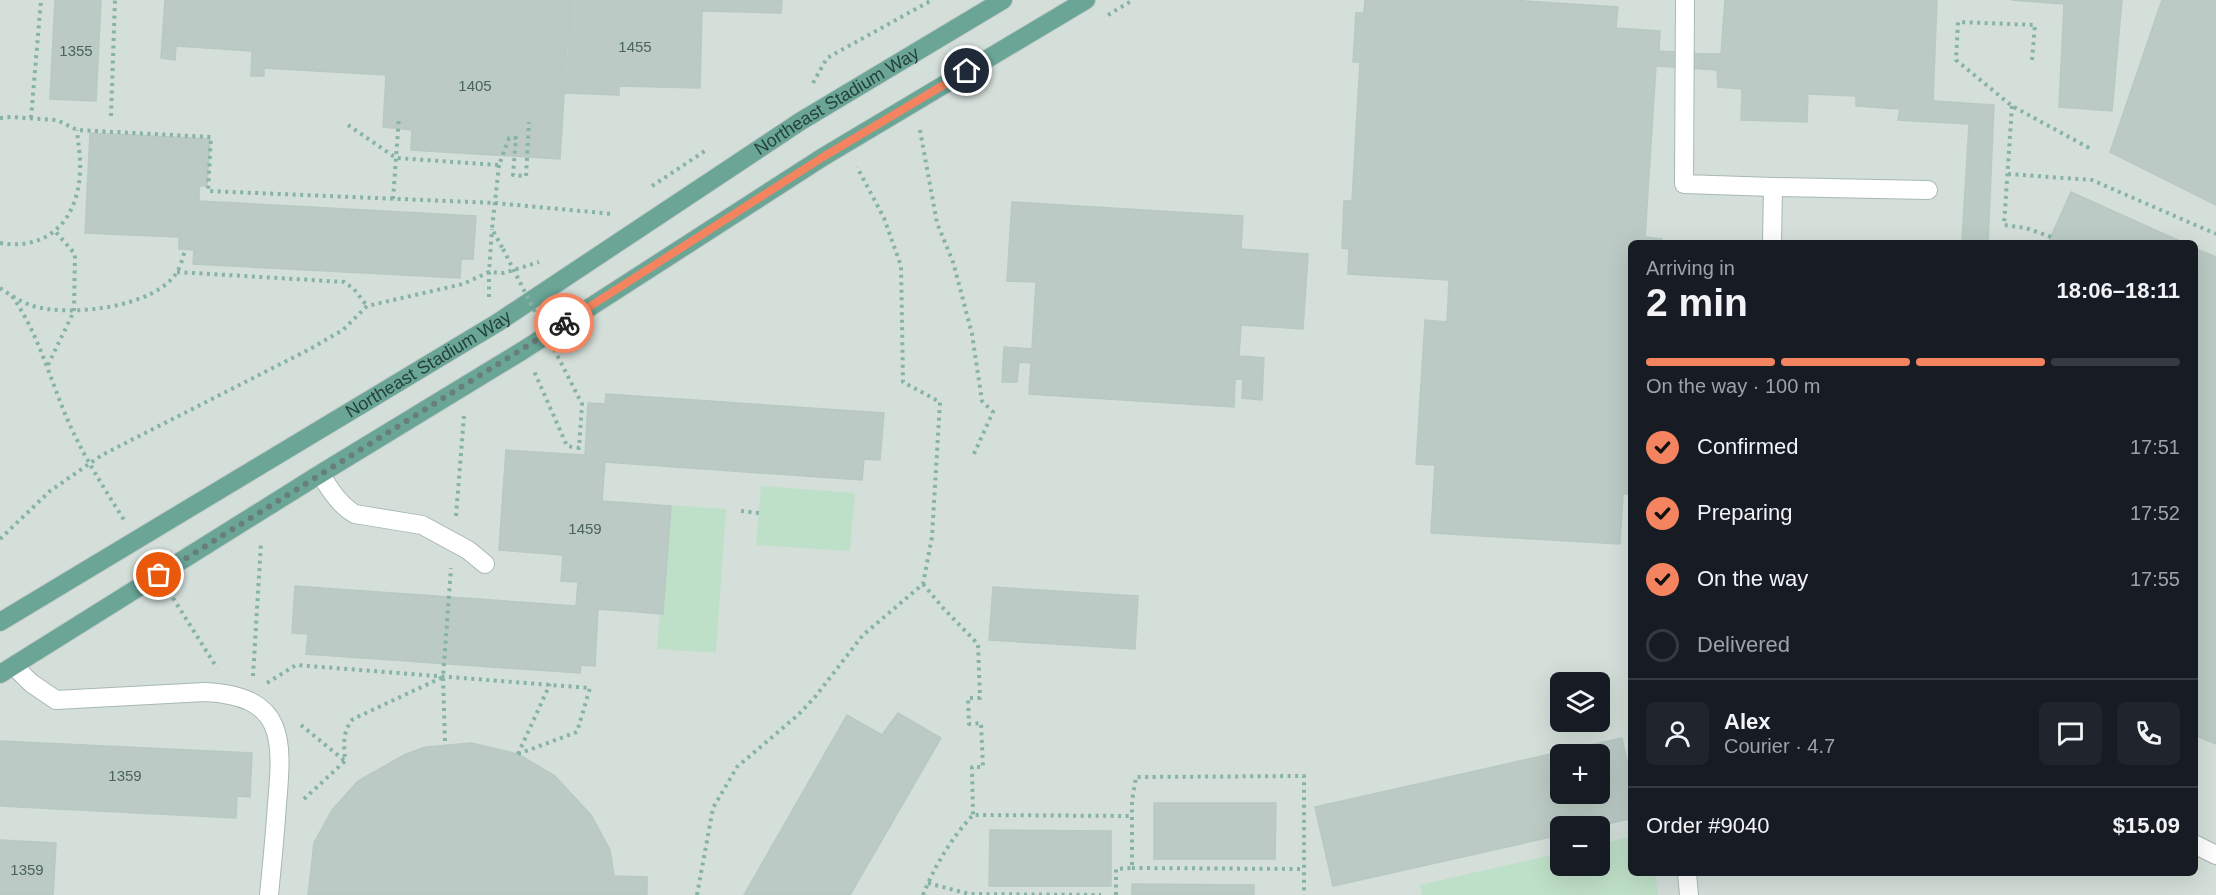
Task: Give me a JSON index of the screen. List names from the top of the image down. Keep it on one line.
{"streets":{"main road":["Northeast Stadium Way"]},"house_numbers":["1455","1355","1405","1459","1359","1359"],"page":{"heading":["2 min","Arriving in","18:06–18:11"],"panel":["Alex","Courier · 4.7","Order #9040","$15.09"],"bar":"On the way · 100 m","list":[["Confirmed","17:51"],["Preparing","17:52"],["On the way","17:55"],"Delivered"],"map_buttons":["+","−"]}}
